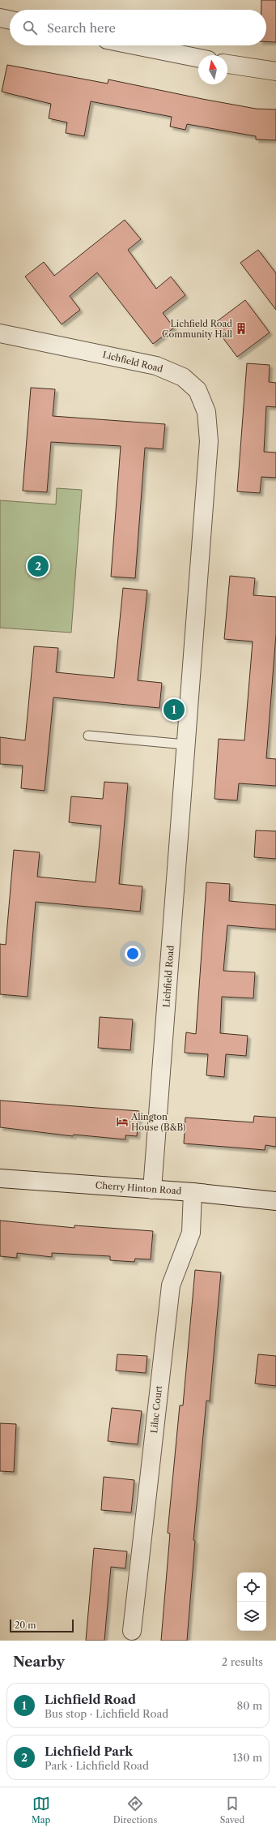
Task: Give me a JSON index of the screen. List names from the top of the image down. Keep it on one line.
{"streets":{"street":["Lichfield Road","Cherry Hinton Road","Lilac Court"]},"crossings":[["Lichfield Road","Cherry Hinton Road"],["Cherry Hinton Road","Lilac Court"]],"places":{"building":["Lichfield Road Community Hall"],"hotel":["Alington House (B&B)"]},"scale_bar":"20 m","north":"top","page":{"search":"Search here","pins":["2","1"],"scale":"20 m","heading":["Nearby","2 results"],"list":[{"mark":"1","name":"Lichfield Road","note":"Bus stop · Lichfield Road","value":"80 m"},{"mark":"2","name":"Lichfield Park","note":"Park · Lichfield Road","value":"130 m"}],"nav":["Map","Directions","Saved"]}}
